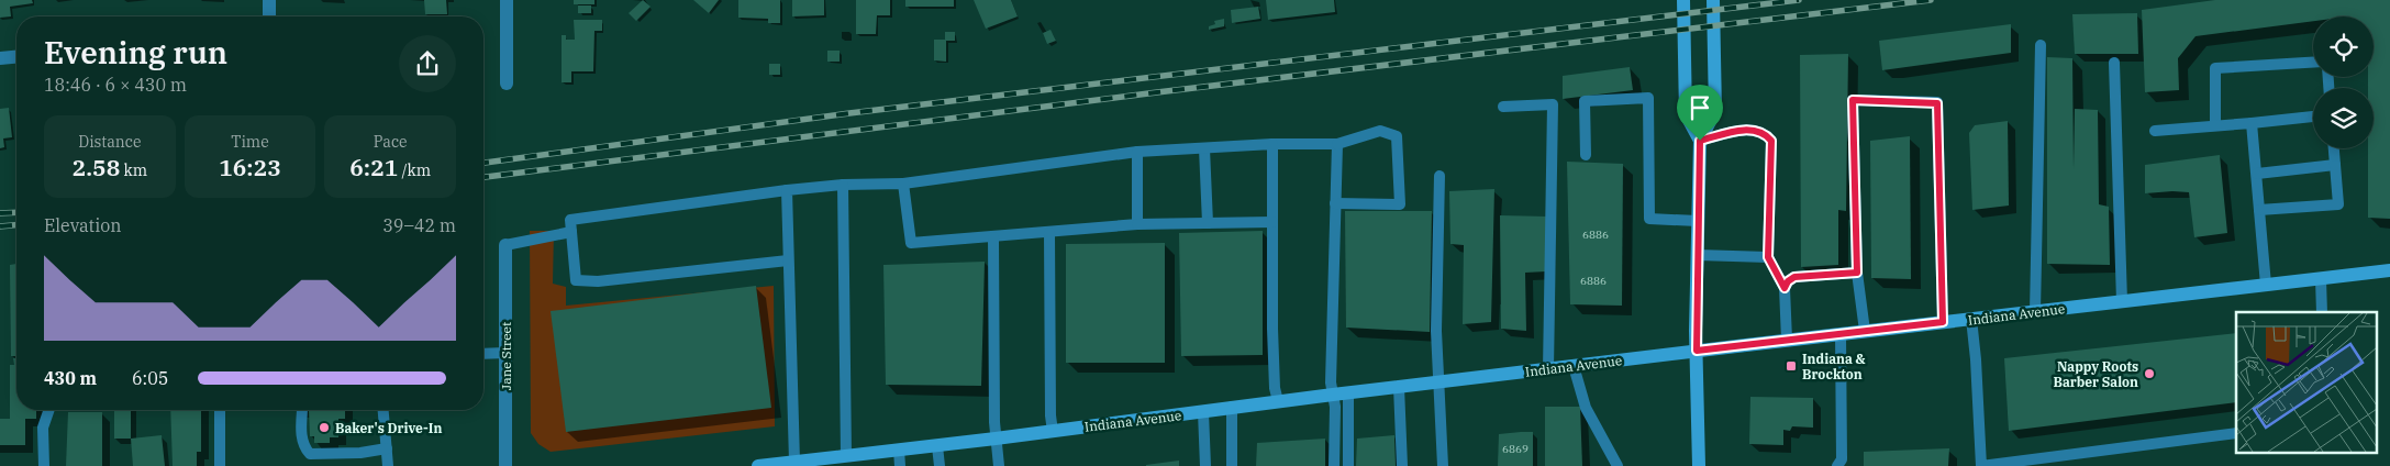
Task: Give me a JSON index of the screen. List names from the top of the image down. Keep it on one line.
{"streets":{"main road":["Indiana Avenue"],"street":["Jane Street"]},"places":{"transit":["Indiana & Brockton"],"other":["Nappy Roots Barber Salon","Baker's Drive-In"]},"house_numbers":["6886","6886","6869"],"page":{"heading":["Evening run","18:46 · 6 × 430 m"],"stats":[["Distance","2.58 km"],["Time","16:23"],["Pace","6:21 /km"]],"chart":["Elevation","39–42 m"],"list":[{"name":"430 m","note":"6:05"}]}}
